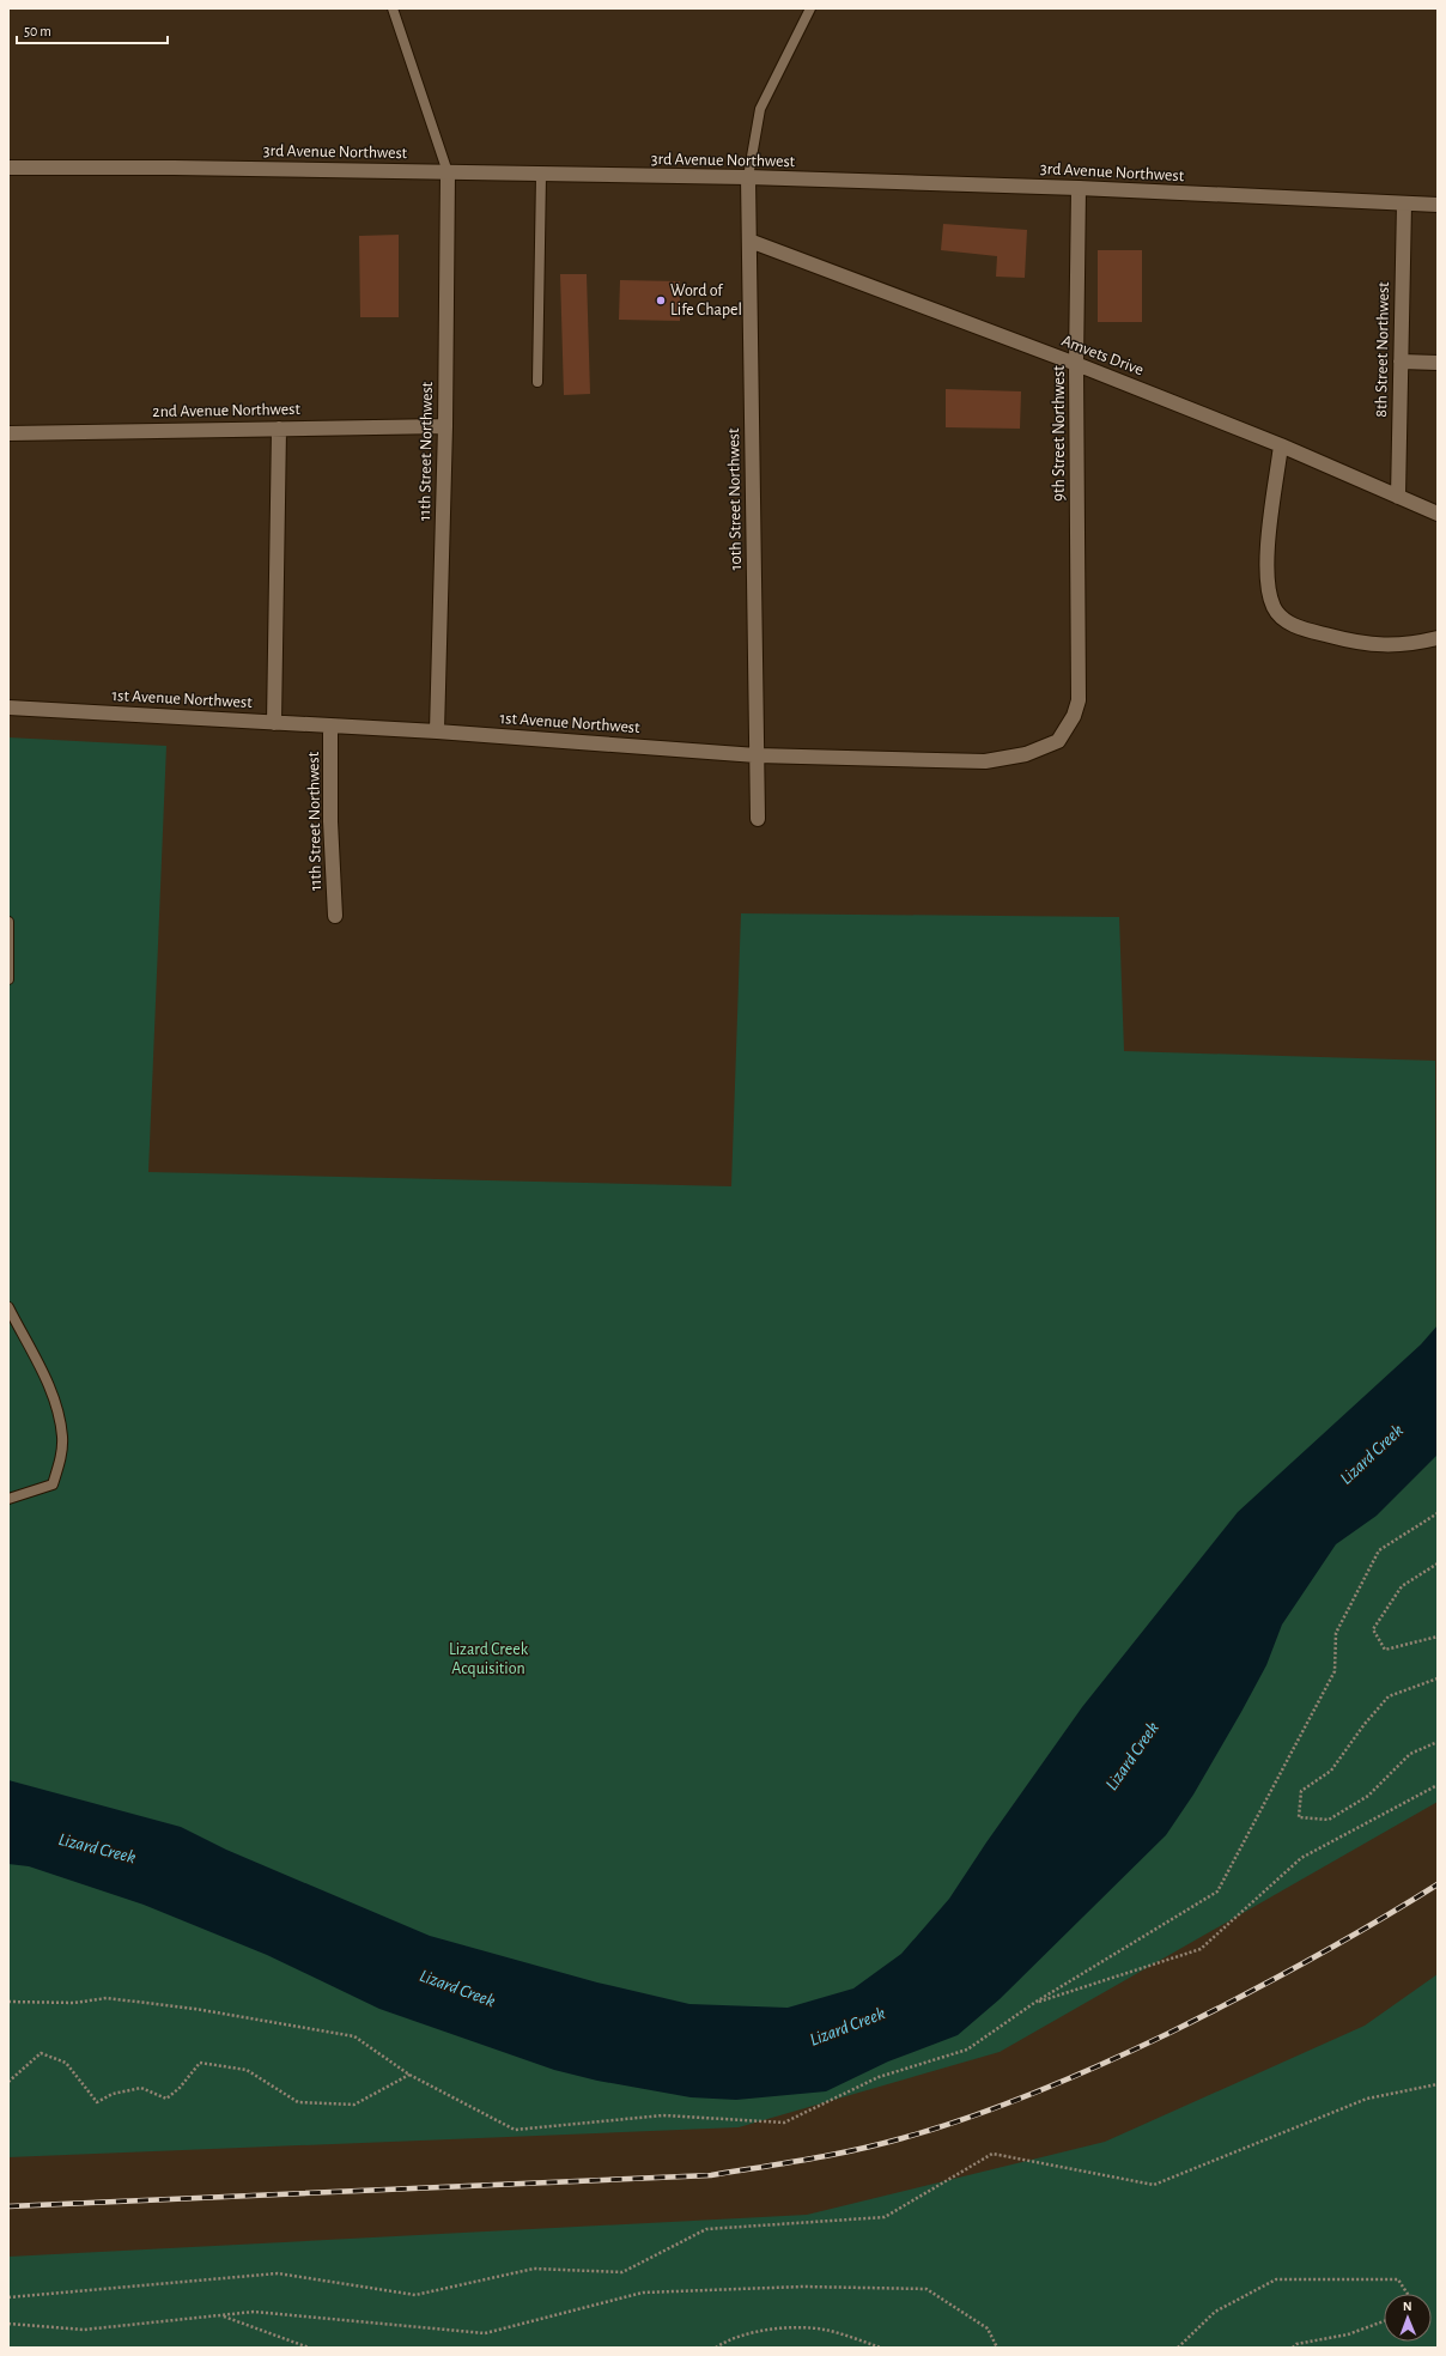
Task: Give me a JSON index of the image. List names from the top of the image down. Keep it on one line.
{"streets":{"street":["3rd Avenue Northwest","8th Street Northwest","Amvets Drive","2nd Avenue Northwest","9th Street Northwest","11th Street Northwest","10th Street Northwest","1st Avenue Northwest"]},"crossings":[["3rd Avenue Northwest","8th Street Northwest"],["3rd Avenue Northwest","9th Street Northwest"],["3rd Avenue Northwest","11th Street Northwest"],["3rd Avenue Northwest","10th Street Northwest"],["8th Street Northwest","Amvets Drive"],["Amvets Drive","9th Street Northwest"],["Amvets Drive","10th Street Northwest"],["2nd Avenue Northwest","11th Street Northwest"],["9th Street Northwest","1st Avenue Northwest"],["11th Street Northwest","1st Avenue Northwest"],["10th Street Northwest","1st Avenue Northwest"]],"water":["Lizard Creek"],"parks":["Lizard Creek Acquisition"],"places":["Word of Life Chapel"],"scale_bar":"50 m","north":"top"}
